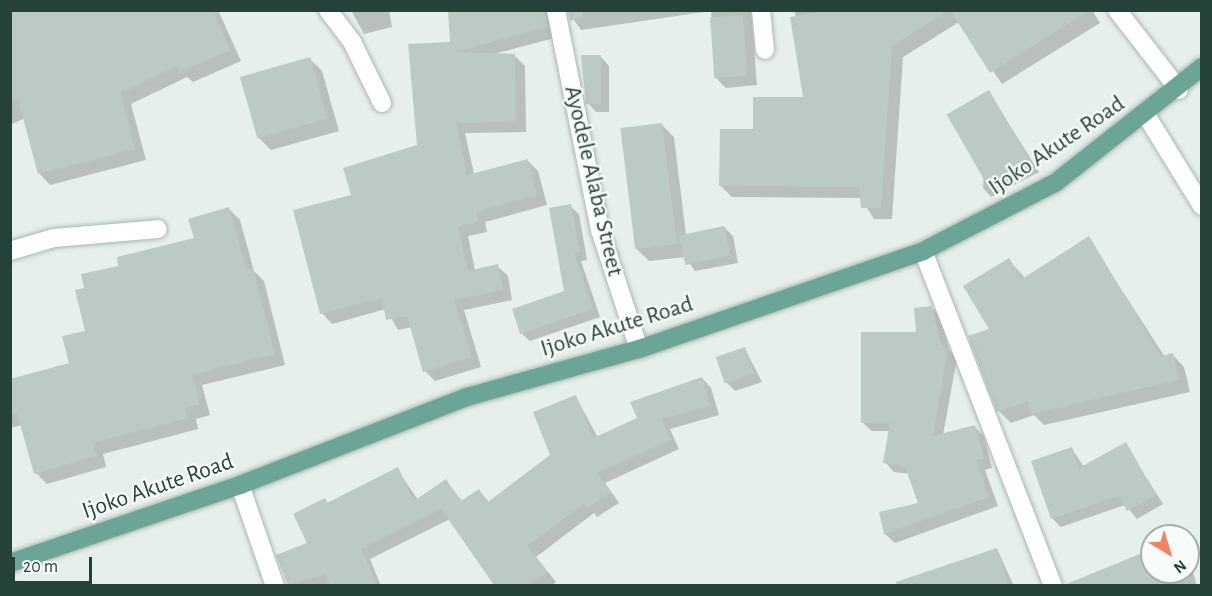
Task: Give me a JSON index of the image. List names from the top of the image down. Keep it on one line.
{"streets":{"main road":["Ijoko Akute Road"],"street":["Ayodele Alaba Street"]},"crossings":[["Ijoko Akute Road","Ayodele Alaba Street"]],"scale_bar":"20 m","north":"bottom right"}
